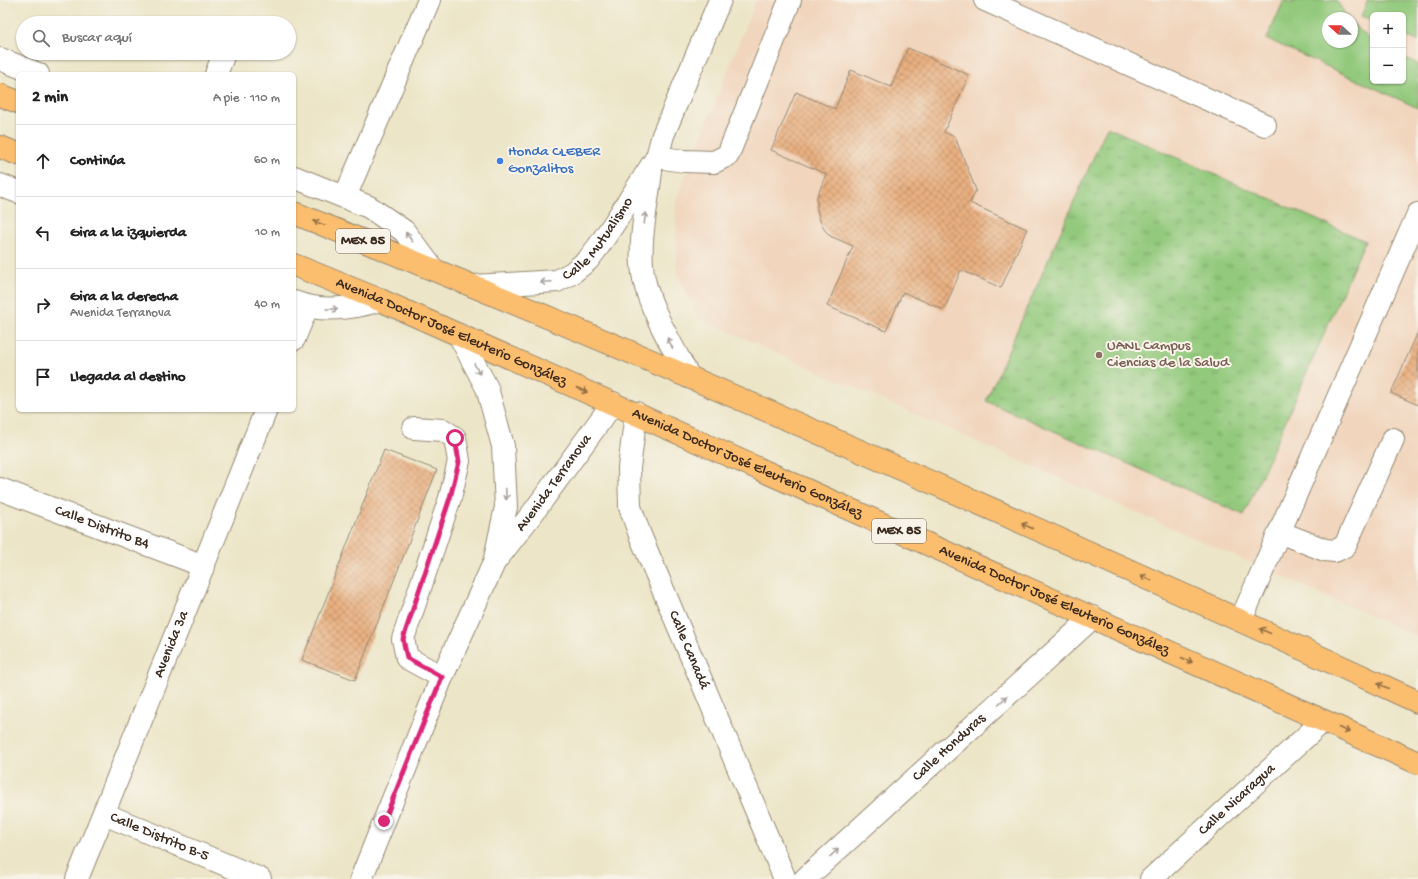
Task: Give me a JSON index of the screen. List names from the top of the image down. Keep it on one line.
{"streets":{"highway":["MEX 85","Avenida Doctor José Eleuterio González"],"street":["Calle Mutualismo","Avenida Terranova","Calle Distrito B4","Avenida 3a","Calle Canadá","Calle Honduras","Calle Nicaragua","Calle Distrito B-5"]},"crossings":[["Calle Mutualismo","MEX 85"],["Avenida Doctor José Eleuterio González","Avenida Terranova"],["Avenida Doctor José Eleuterio González","Calle Canadá"],["Avenida Doctor José Eleuterio González","Calle Honduras"],["Avenida Doctor José Eleuterio González","Calle Nicaragua"],["Calle Distrito B4","Avenida 3a"],["Avenida 3a","Calle Distrito B-5"]],"one_way":["Calle Honduras"],"places":["Honda CLEBER Gonzalitos","UANL Campus Ciencias de la Salud"],"north":"left","page":{"map_buttons":["+","−"],"search":"Buscar aquí","heading":["2 min","A pie · 110 m"],"list":[["Continúa","60 m"],["Gira a la izquierda","10 m"],["Gira a la derecha","Avenida Terranova","40 m"],"Llegada al destino"]}}
